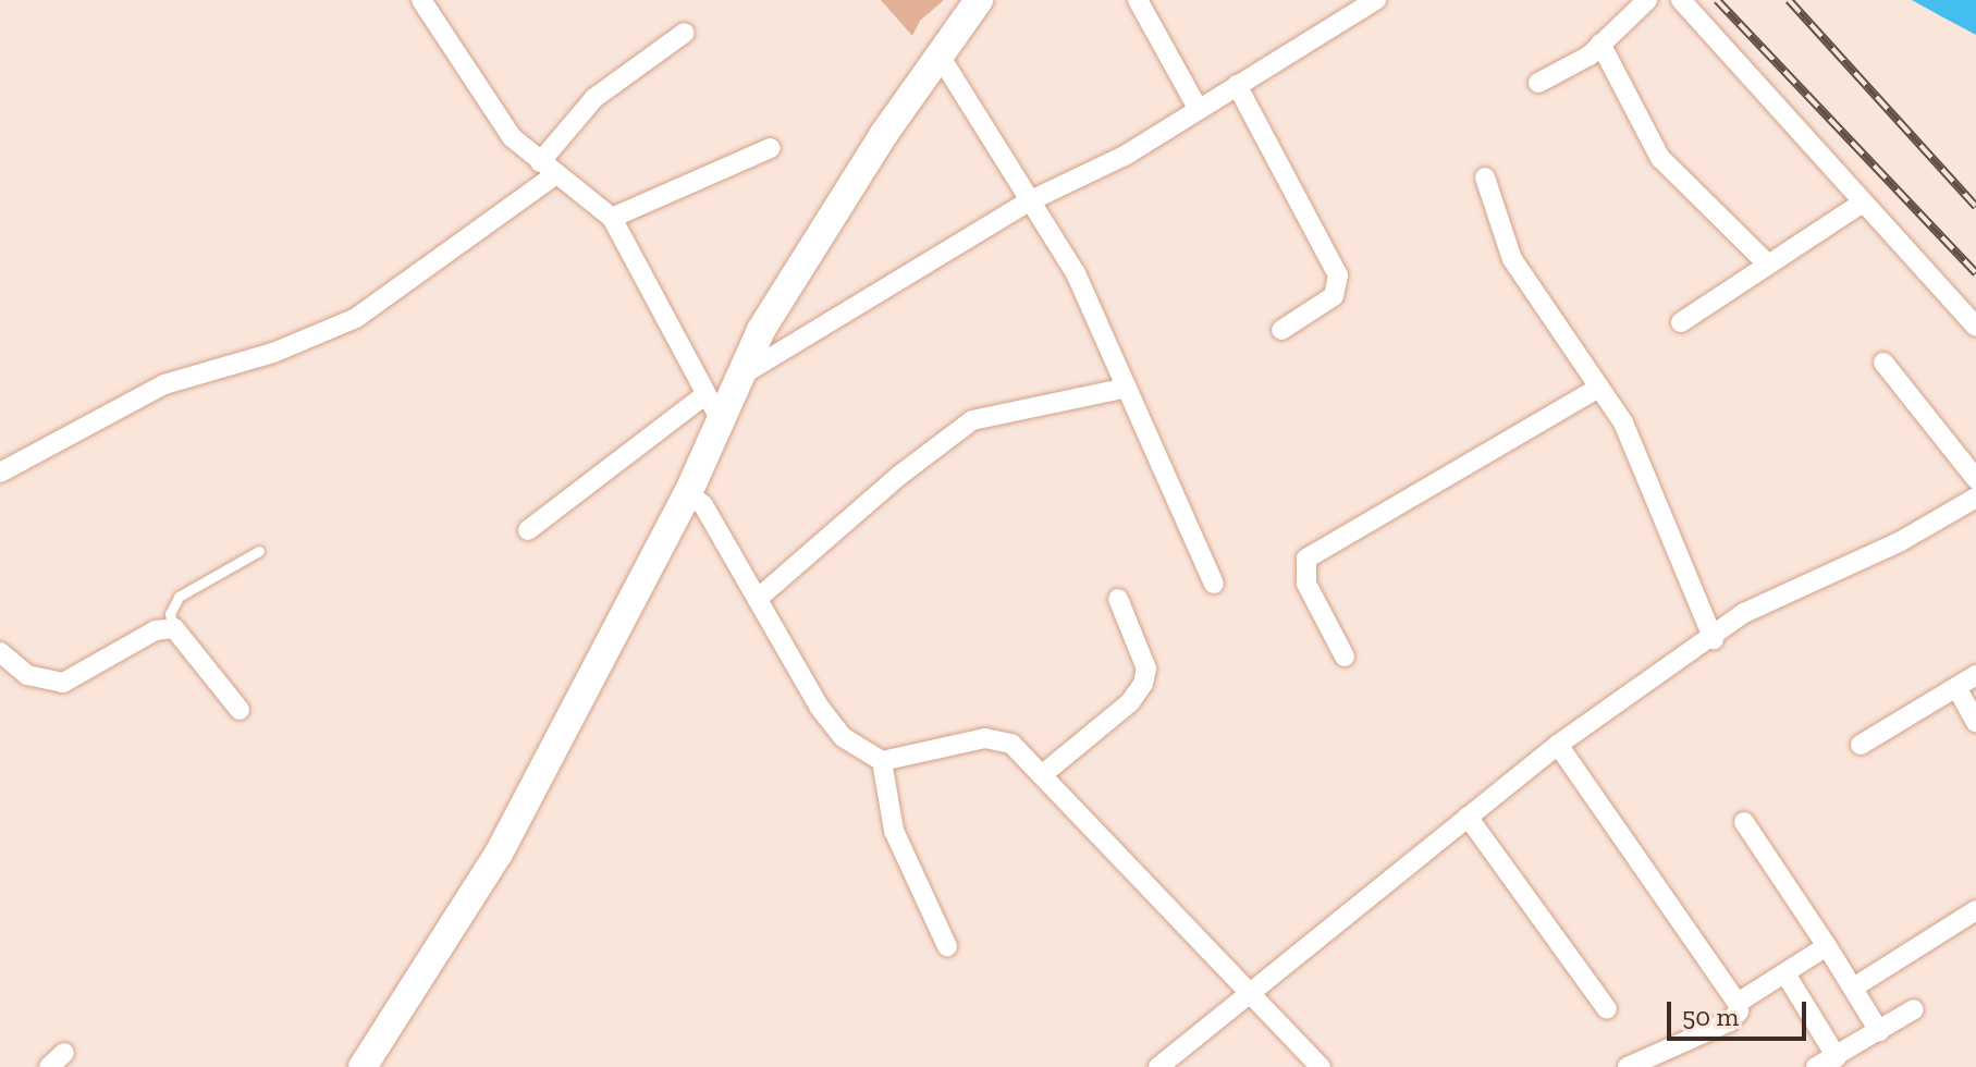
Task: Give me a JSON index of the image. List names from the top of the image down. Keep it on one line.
{"scale_bar":"50 m"}
